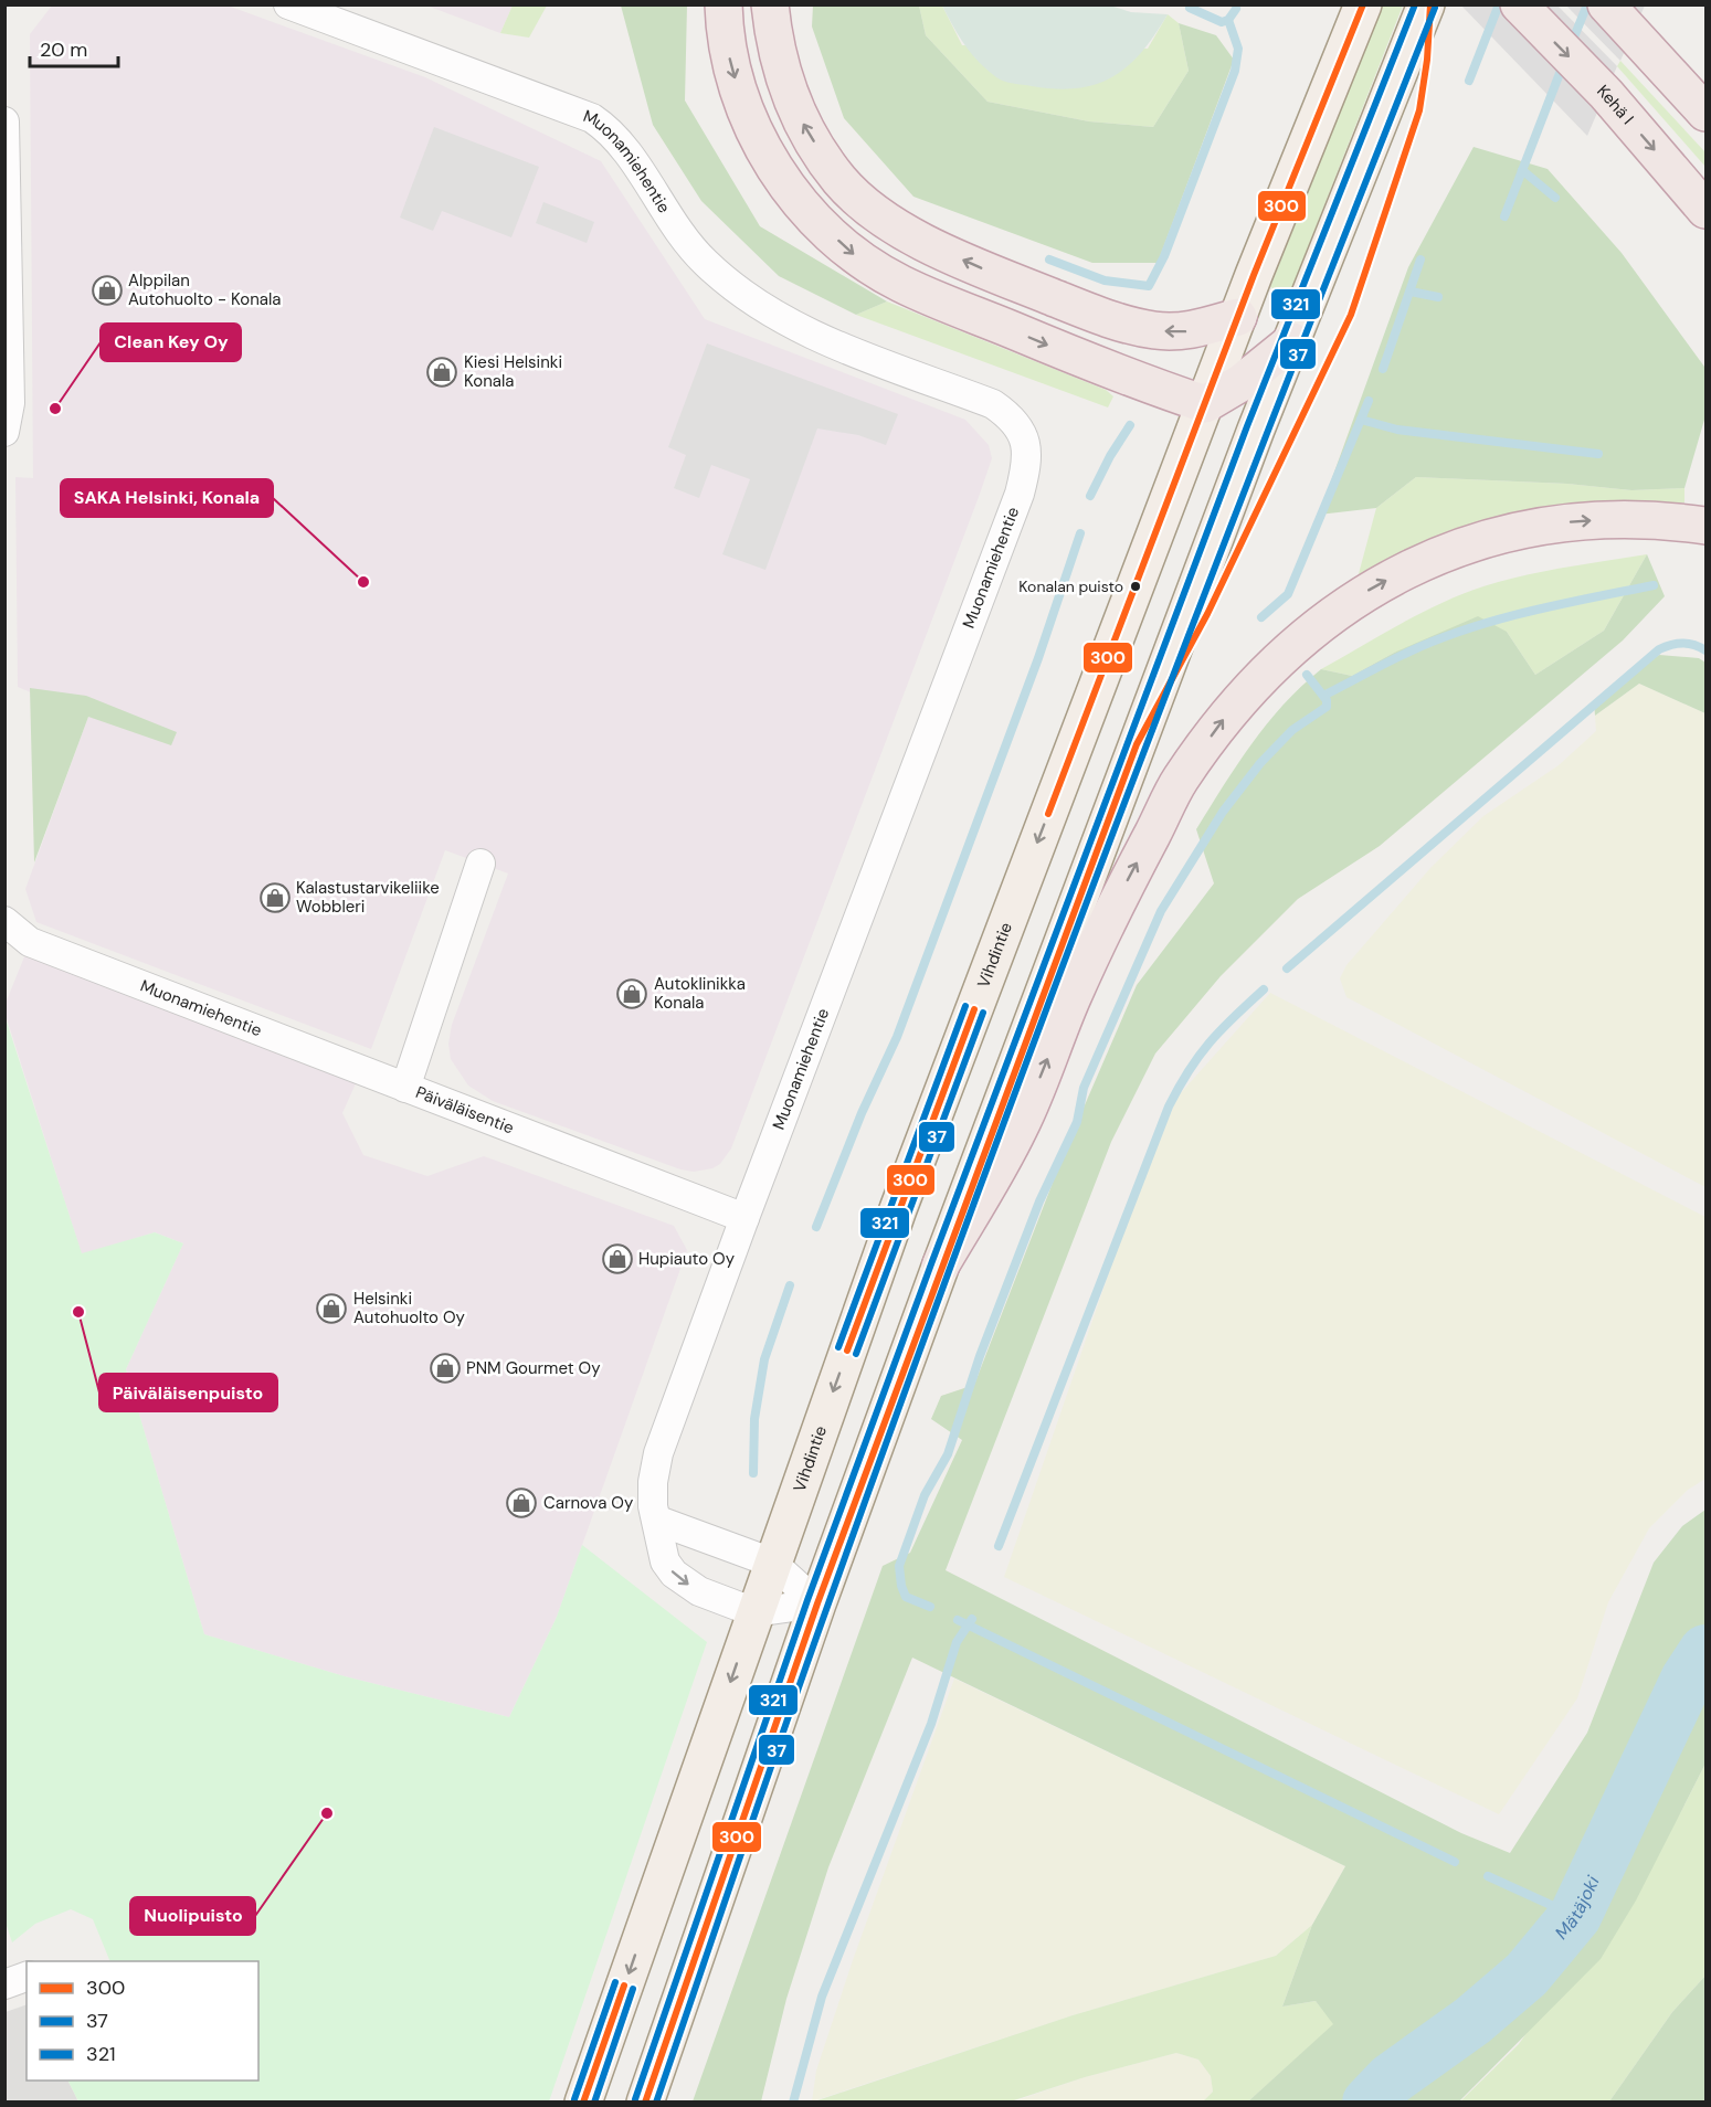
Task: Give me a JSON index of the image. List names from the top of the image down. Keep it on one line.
{"streets":{"highway":["Kehä I"],"main road":["Vihdintie"],"street":["Muonamiehentie","Päiväläisentie"]},"crossings":[["Muonamiehentie","Vihdintie"],["Muonamiehentie","Päiväläisentie"]],"water":["Mätäjoki"],"places":{"shop":["Alppilan Autohuolto - Konala","Kiesi Helsinki Konala","Kalastustarvikeliike Wobbleri","Autoklinikka Konala","Hupiauto Oy","Helsinki Autohuolto Oy","PNM Gourmet Oy","Carnova Oy"],"other":["Clean Key Oy","SAKA Helsinki, Konala","Konalan puisto","Päiväläisenpuisto","Nuolipuisto"]},"lines":["transit line 300","transit line 321","transit line 37"],"legend":["300","37","321"],"scale_bar":"20 m"}
